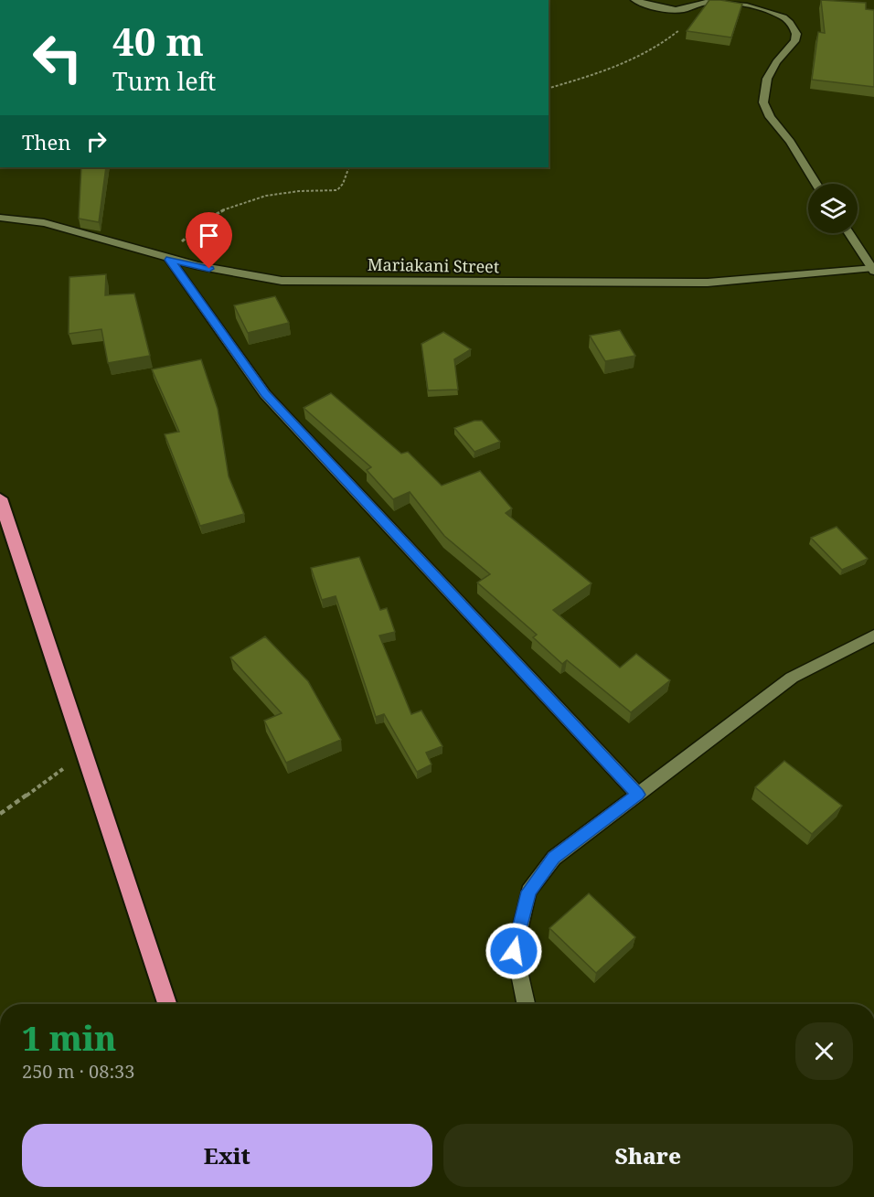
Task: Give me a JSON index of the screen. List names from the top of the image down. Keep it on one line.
{"streets":{"street":["Mariakani Street"]},"page":{"turn":["40 m","Turn left"],"then":"Then","heading":["1 min","250 m · 08:33"],"buttons":["Exit","Share"]}}
